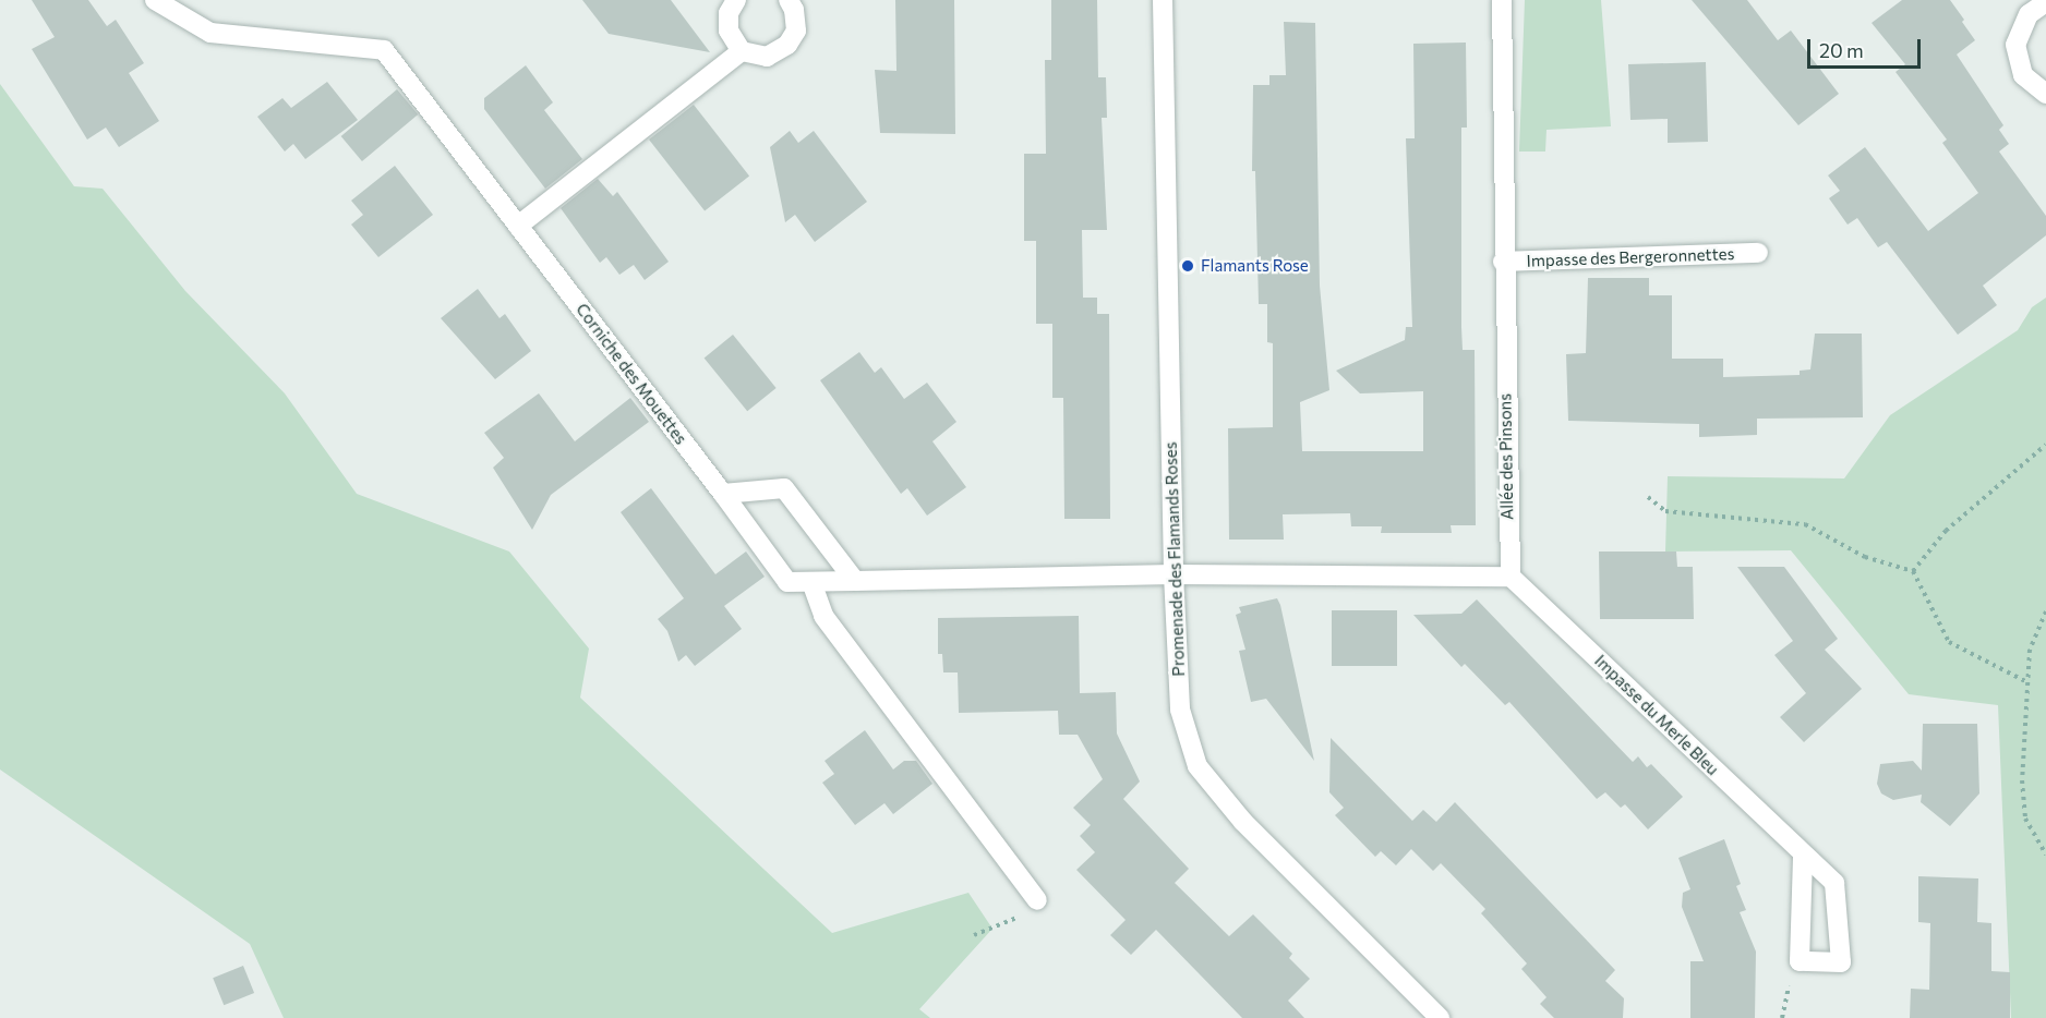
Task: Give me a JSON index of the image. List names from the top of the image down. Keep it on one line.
{"streets":{"street":["Impasse des Bergeronnettes","Corniche des Mouettes","Allée des Pinsons","Promenade des Flamands Roses","Impasse du Merle Bleu"]},"crossings":[["Impasse des Bergeronnettes","Allée des Pinsons"],["Allée des Pinsons","Impasse du Merle Bleu"]],"places":["Flamants Rose"],"scale_bar":"20 m"}
